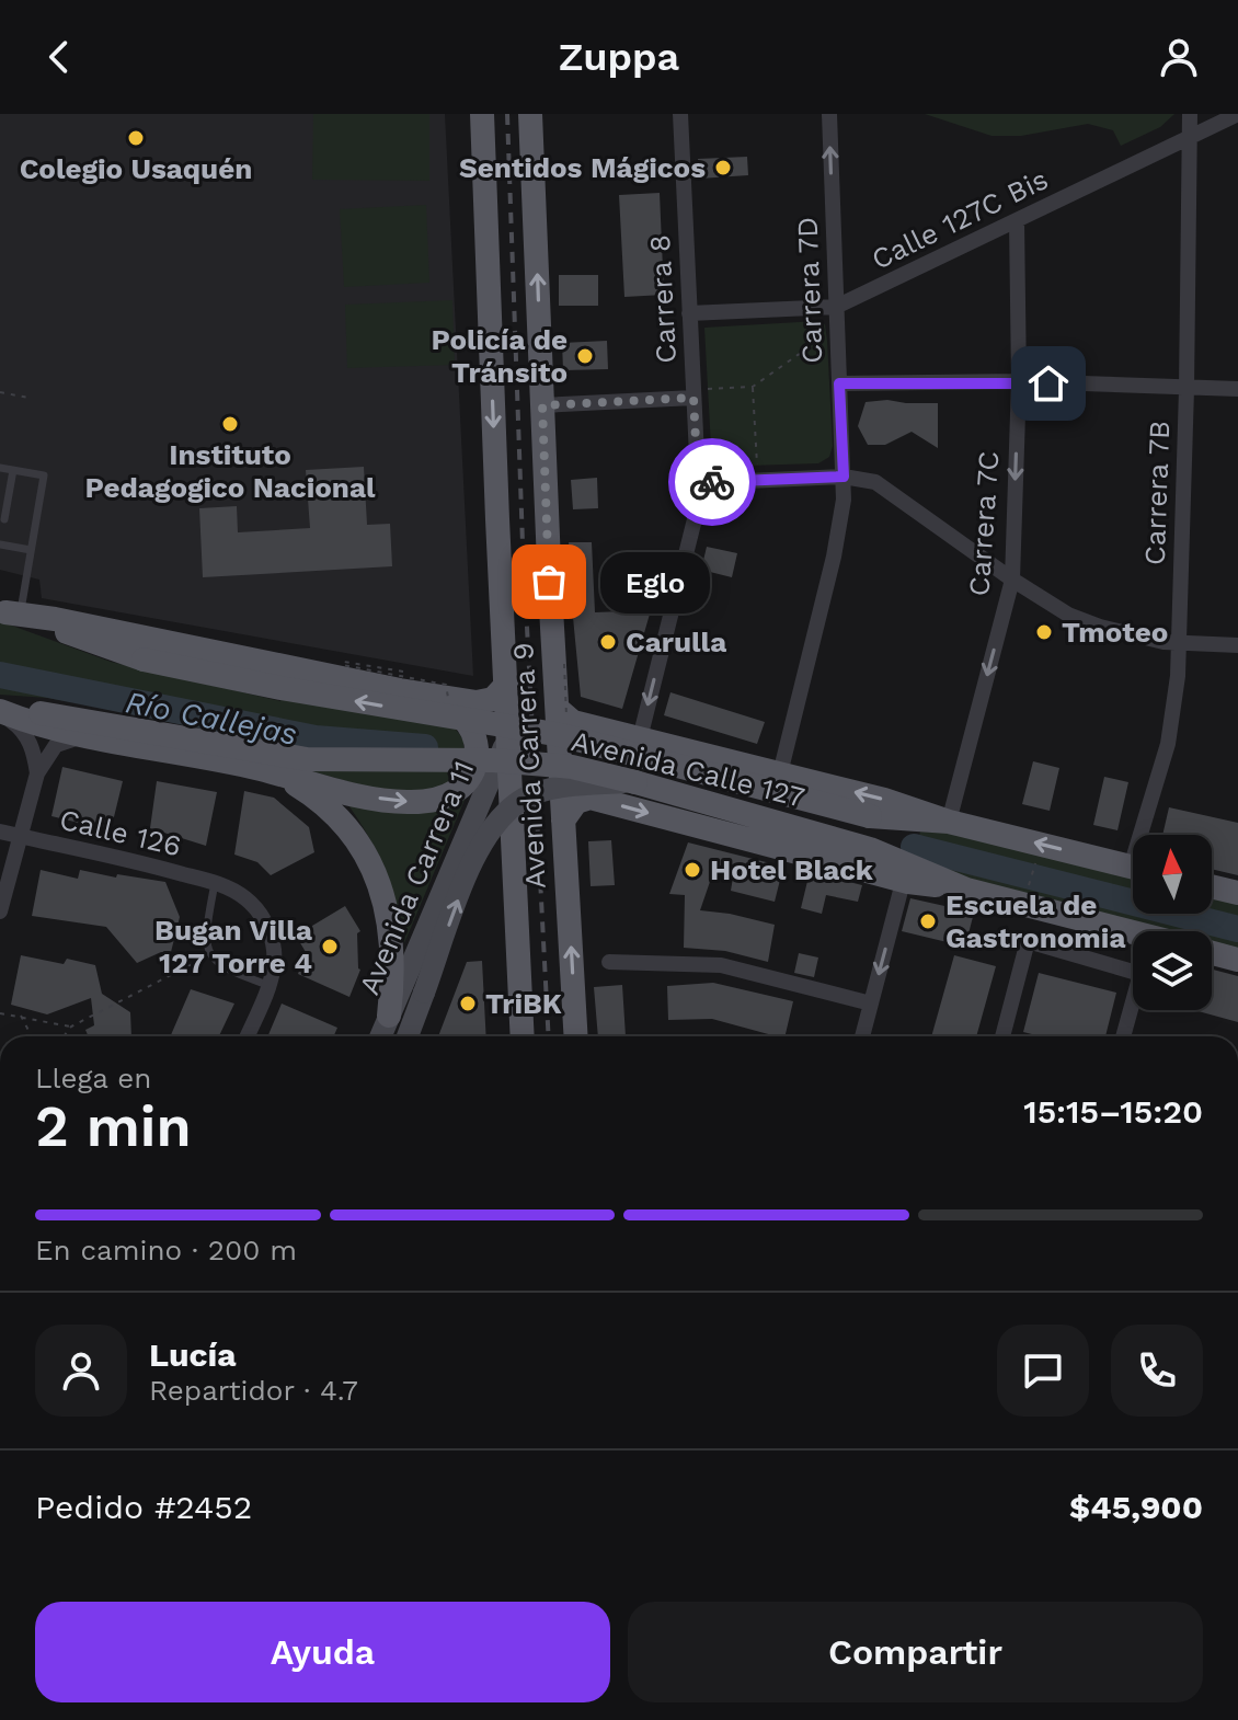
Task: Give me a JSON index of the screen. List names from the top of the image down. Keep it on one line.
{"streets":{"main road":["Avenida Carrera 9","Avenida Calle 127","Avenida Carrera 11"],"street":["Calle 127C Bis","Carrera 7D","Carrera 8","Carrera 7B","Carrera 7C","Calle 126"]},"crossings":[["Calle 127C Bis","Carrera 7D"],["Calle 127C Bis","Carrera 8"],["Calle 127C Bis","Carrera 7B"],["Calle 127C Bis","Carrera 7C"],["Carrera 7C","Avenida Calle 127"],["Avenida Carrera 9","Avenida Carrera 11"],["Avenida Calle 127","Avenida Carrera 11"]],"one_way":["Carrera 8","Carrera 7C"],"water":["Río Callejas"],"places":["Colegio Usaquén","Sentidos Mágicos","Policía de Tránsito","Instituto Pedagogico Nacional","Eglo","Tmoteo","Carulla","Hotel Black","Escuela de Gastronomia","Bugan Villa 127 Torre 4","TriBK"],"north":"top","page":{"header":"Zuppa","bubble":"Eglo","heading":["2 min","Llega en","15:15–15:20"],"panel":["Lucía","Repartidor · 4.7","Pedido #2452","$45,900"],"bar":"En camino · 200 m","buttons":["Ayuda","Compartir"]}}
